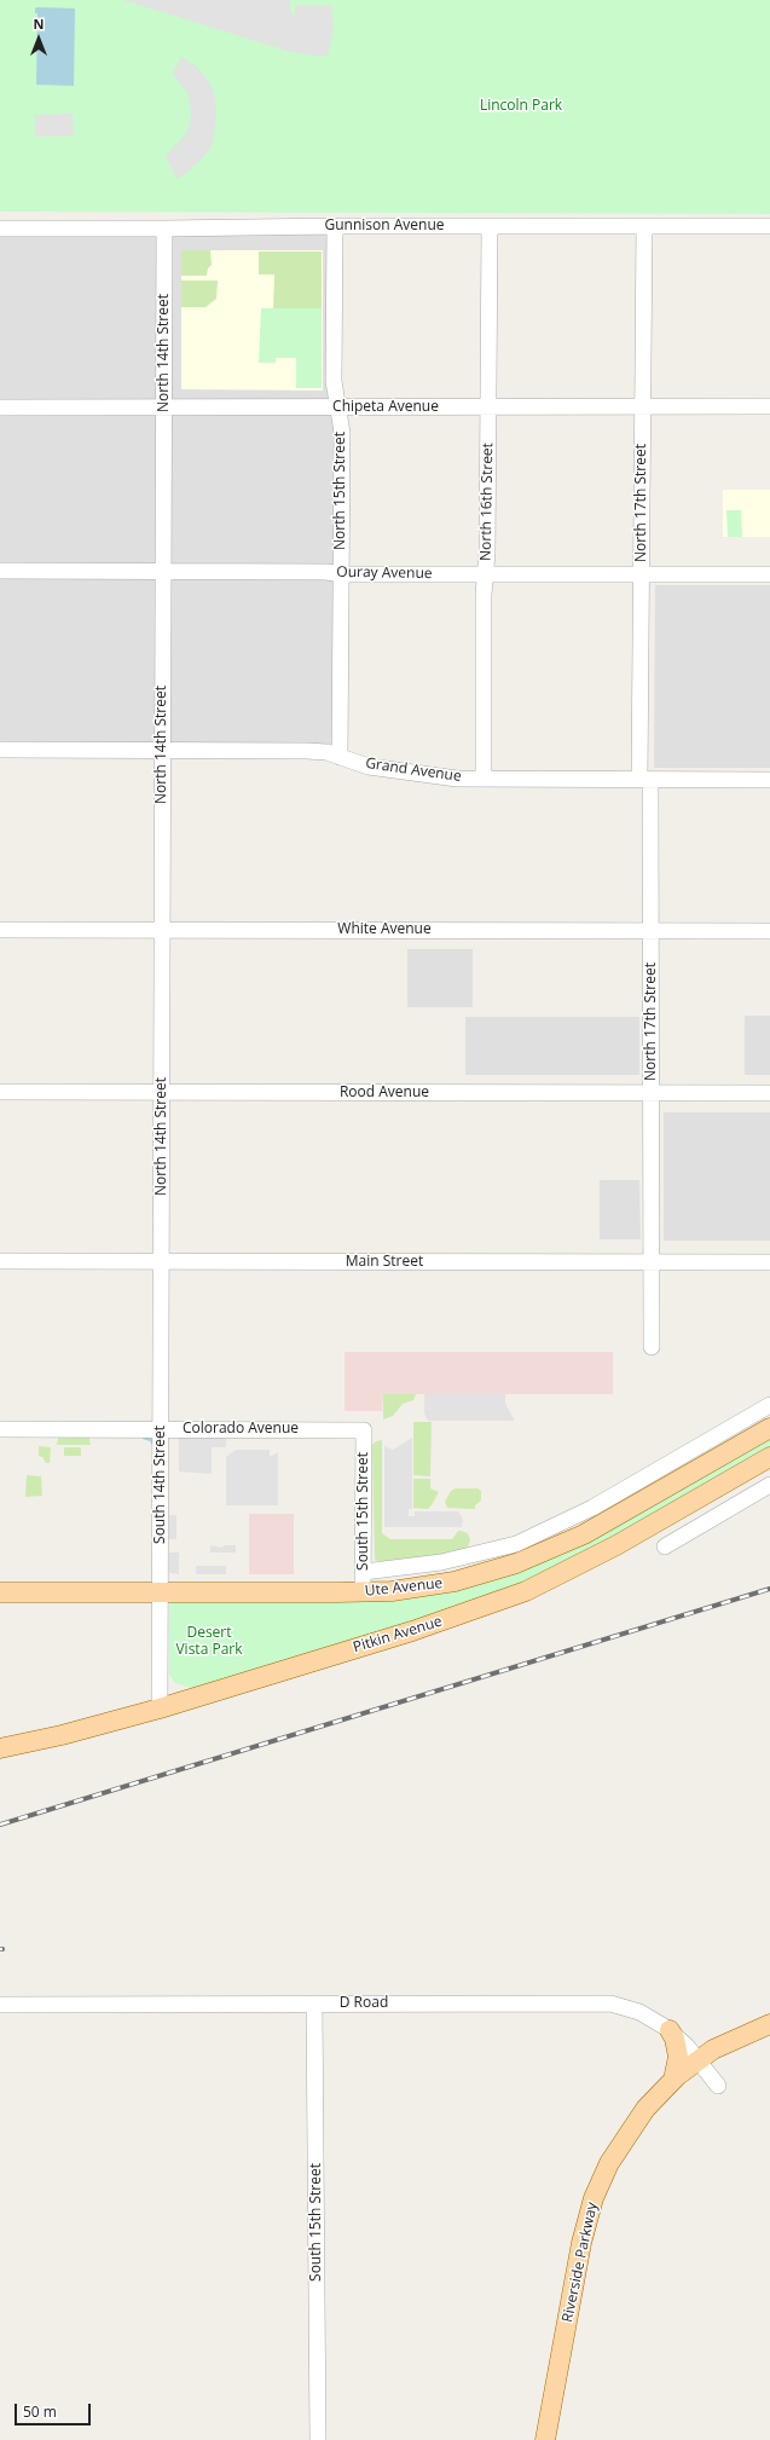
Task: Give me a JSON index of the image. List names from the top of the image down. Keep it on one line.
{"streets":{"main road":["Ute Avenue","Pitkin Avenue","Riverside Parkway"],"street":["Gunnison Avenue","North 14th Street","Chipeta Avenue","North 15th Street","North 16th Street","North 17th Street","Ouray Avenue","Grand Avenue","White Avenue","Rood Avenue","Main Street","Colorado Avenue","South 14th Street","South 15th Street","D Road"]},"crossings":[["Gunnison Avenue","North 14th Street"],["Gunnison Avenue","North 15th Street"],["Gunnison Avenue","North 16th Street"],["Gunnison Avenue","North 17th Street"],["North 14th Street","Chipeta Avenue"],["North 14th Street","Ouray Avenue"],["North 14th Street","Grand Avenue"],["North 14th Street","White Avenue"],["North 14th Street","Rood Avenue"],["North 14th Street","Main Street"],["North 14th Street","South 14th Street"],["Chipeta Avenue","North 15th Street"],["Chipeta Avenue","North 16th Street"],["Chipeta Avenue","North 17th Street"],["North 15th Street","Ouray Avenue"],["North 15th Street","Grand Avenue"],["North 16th Street","Ouray Avenue"],["North 16th Street","Grand Avenue"],["North 17th Street","Ouray Avenue"],["North 17th Street","Grand Avenue"],["North 17th Street","White Avenue"],["North 17th Street","Rood Avenue"],["North 17th Street","Main Street"],["Main Street","South 14th Street"],["Colorado Avenue","South 14th Street"],["Colorado Avenue","South 15th Street"],["South 14th Street","Ute Avenue"],["South 14th Street","Pitkin Avenue"],["South 15th Street","Ute Avenue"],["South 15th Street","D Road"],["D Road","Riverside Parkway"]],"parks":["Lincoln Park","Desert Vista Park"],"scale_bar":"50 m","north":"top"}
